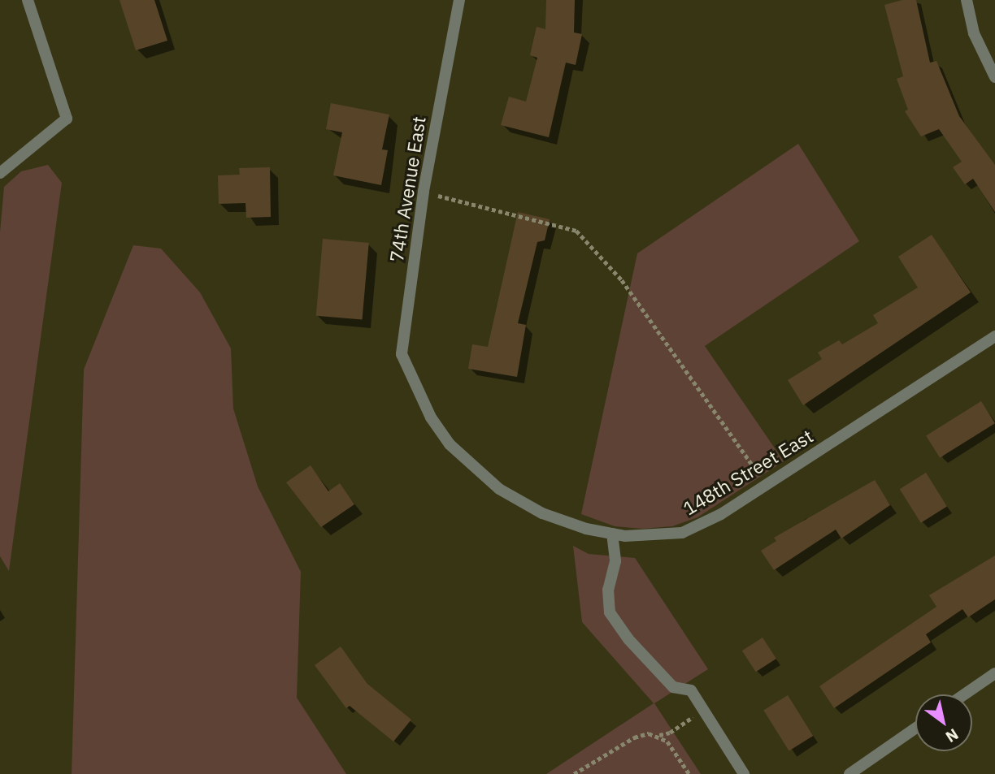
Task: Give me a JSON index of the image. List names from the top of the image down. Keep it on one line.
{"streets":{"street":["74th Avenue East","148th Street East"]},"crossings":[["74th Avenue East","148th Street East"]],"north":"bottom right"}
